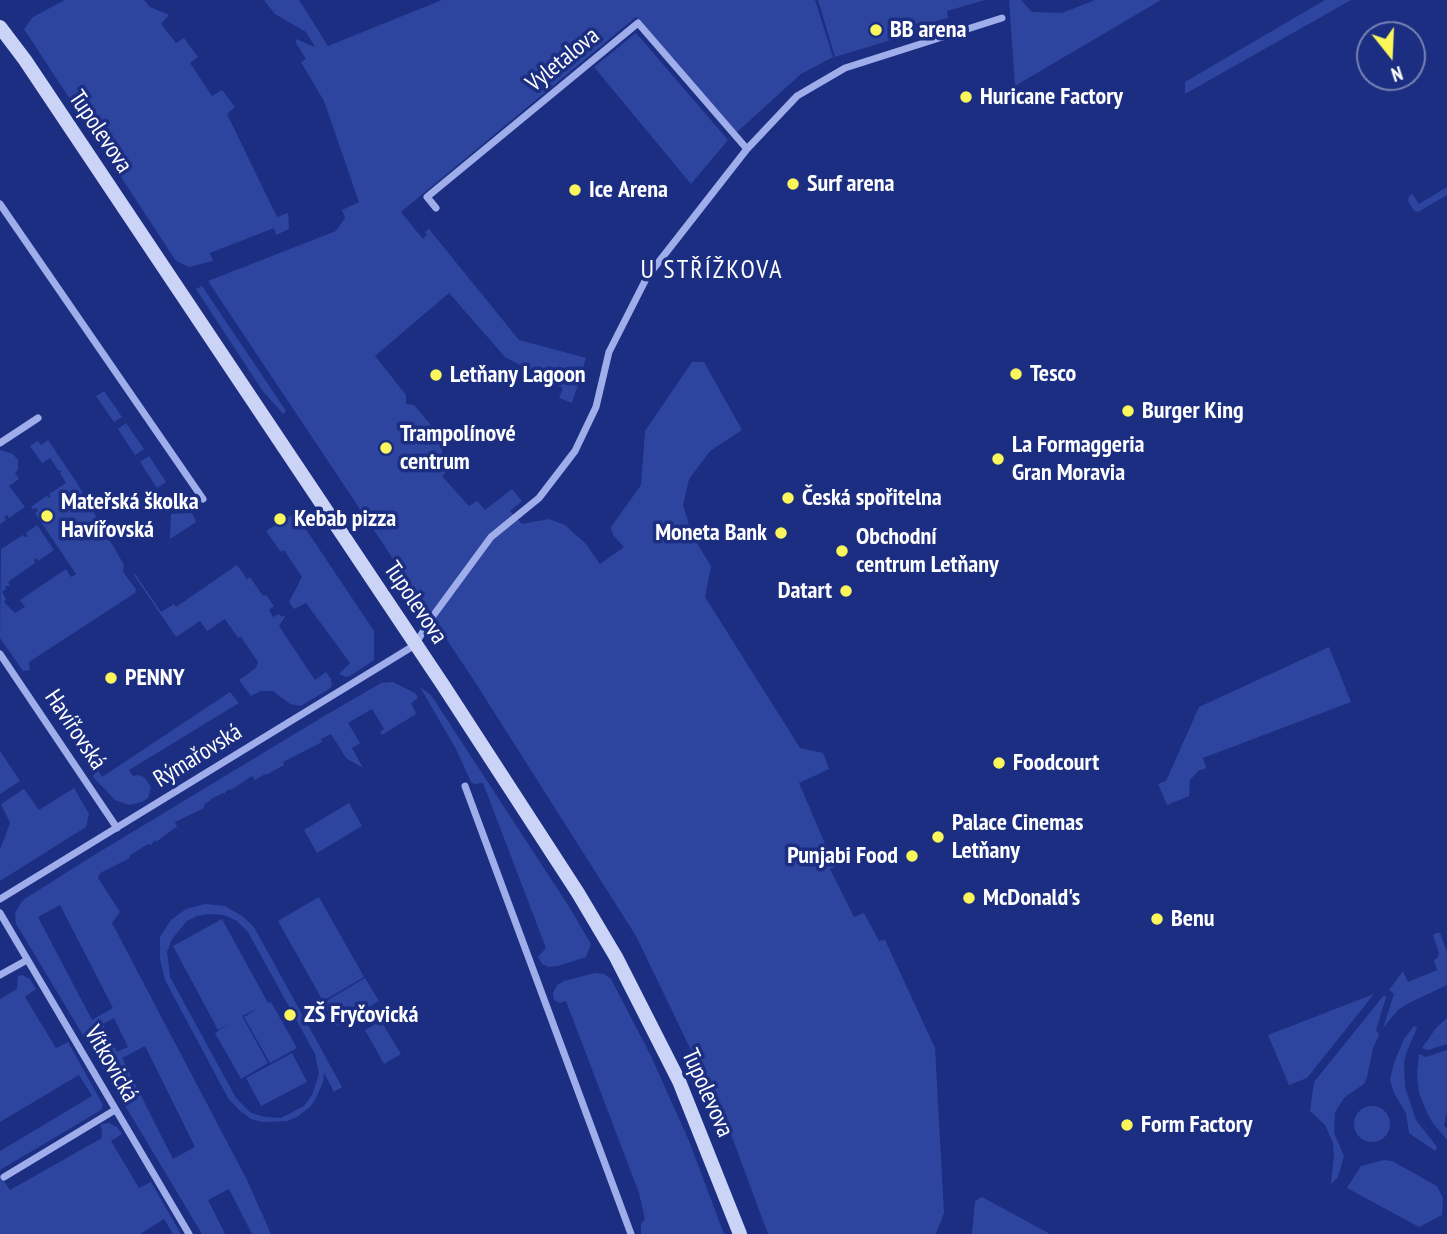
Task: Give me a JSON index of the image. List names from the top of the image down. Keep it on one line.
{"streets":{"main road":["Tupolevova"],"street":["Vyletalova","Havířovská","Rýmařovská","Vítkovická"]},"crossings":[["Tupolevova","Rýmařovská"],["Havířovská","Rýmařovská"]],"districts":["U STŘÍŽKOVA"],"places":["BB arena","Huricane Factory","Surf arena","Ice Arena","Tesco","Letňany Lagoon","Burger King","Trampolínové centrum","La Formaggeria Gran Moravia","Česká spořitelna","Mateřská školka Havířovská","Kebab pizza","Moneta Bank","Obchodní centrum Letňany","Datart","PENNY","Foodcourt","Palace Cinemas Letňany","Punjabi Food","McDonald's","Benu","ZŠ Fryčovická","Form Factory"],"north":"bottom"}
